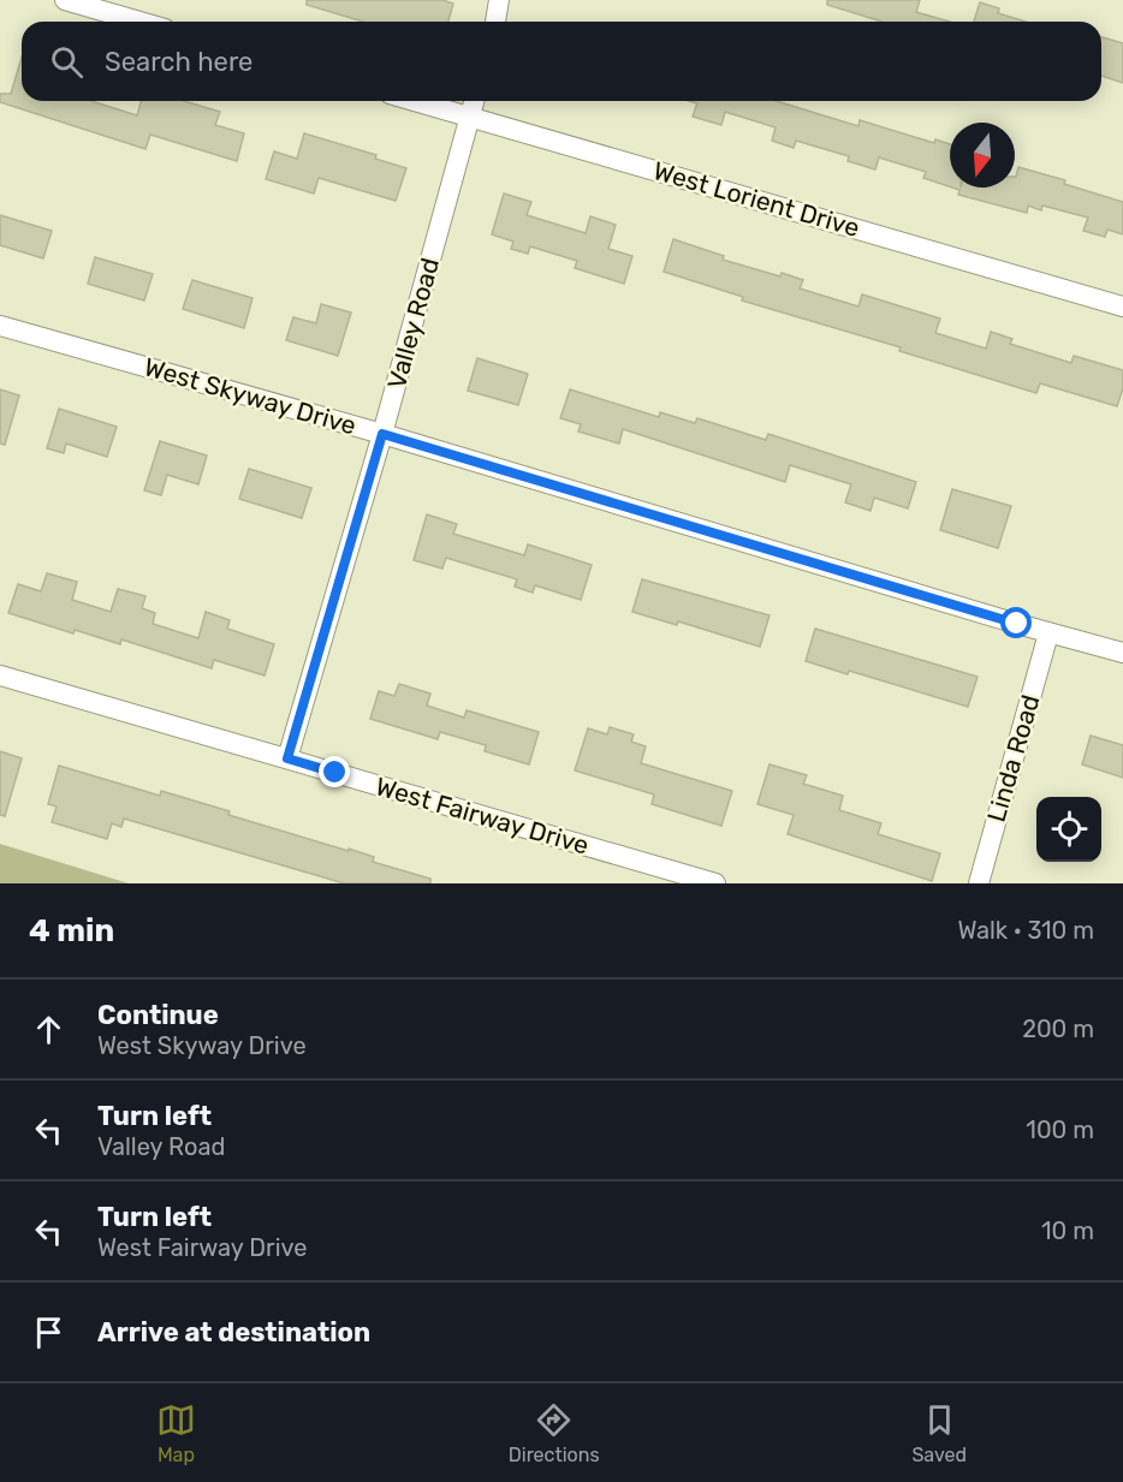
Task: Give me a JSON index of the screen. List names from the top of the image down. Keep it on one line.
{"streets":{"street":["West Lorient Drive","Valley Road","West Skyway Drive","Linda Road","West Fairway Drive"]},"crossings":[["West Lorient Drive","Valley Road"],["Valley Road","West Skyway Drive"],["Valley Road","West Fairway Drive"],["West Skyway Drive","Linda Road"]],"north":"bottom","page":{"search":"Search here","heading":["4 min","Walk · 310 m"],"list":[["Continue","West Skyway Drive","200 m"],["Turn left","Valley Road","100 m"],["Turn left","West Fairway Drive","10 m"],"Arrive at destination"],"nav":["Map","Directions","Saved"]}}
